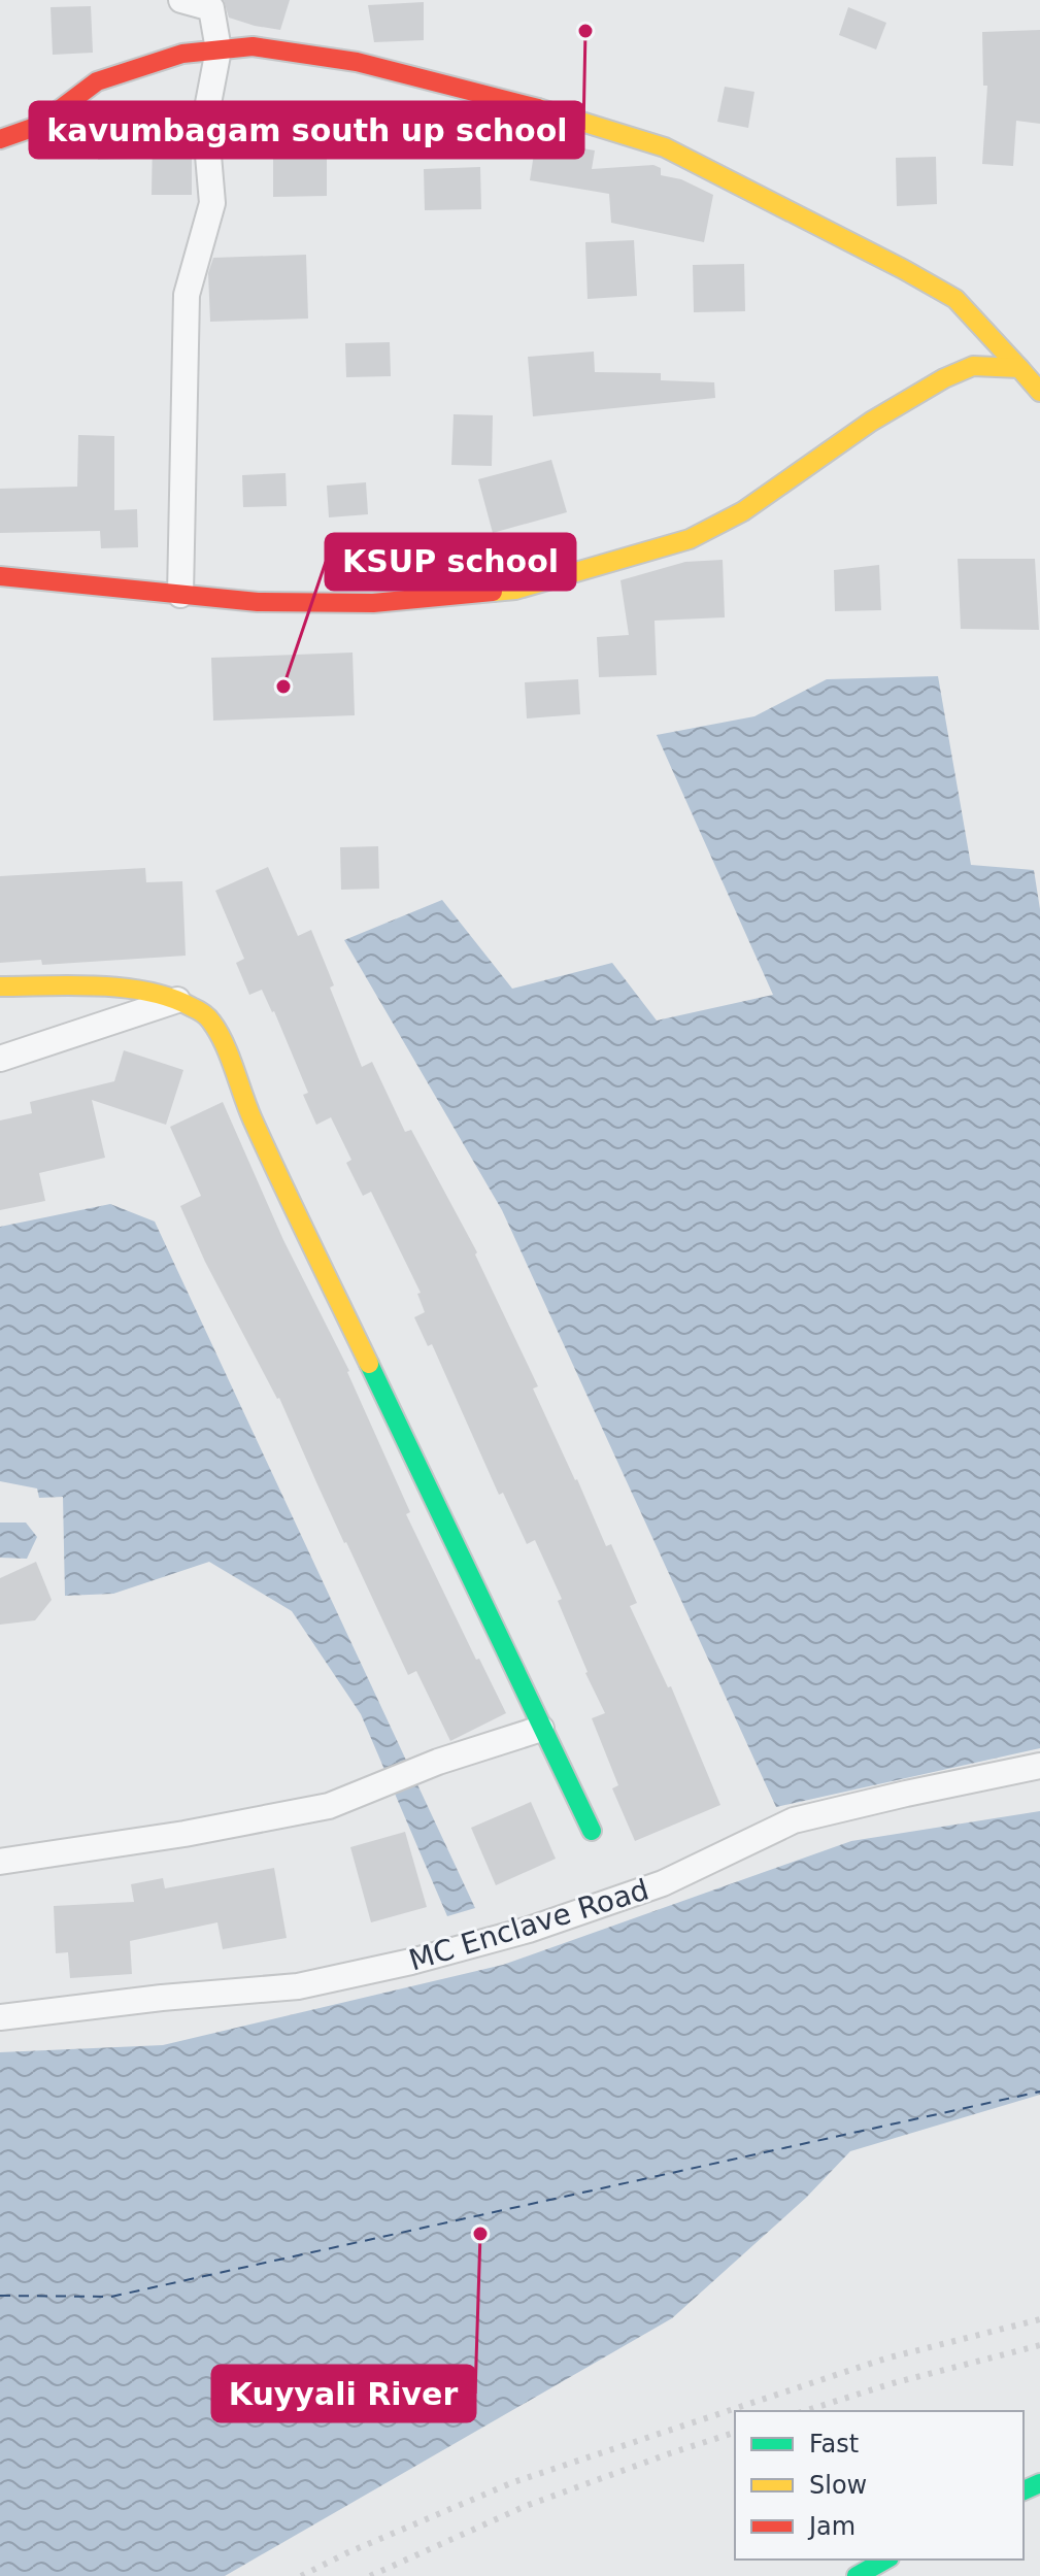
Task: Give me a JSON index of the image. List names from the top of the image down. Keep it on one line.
{"streets":{"street":["MC Enclave Road"]},"places":["kavumbagam south up school","KSUP school","Kuyyali River"],"legend":["Fast","Slow","Jam"]}
